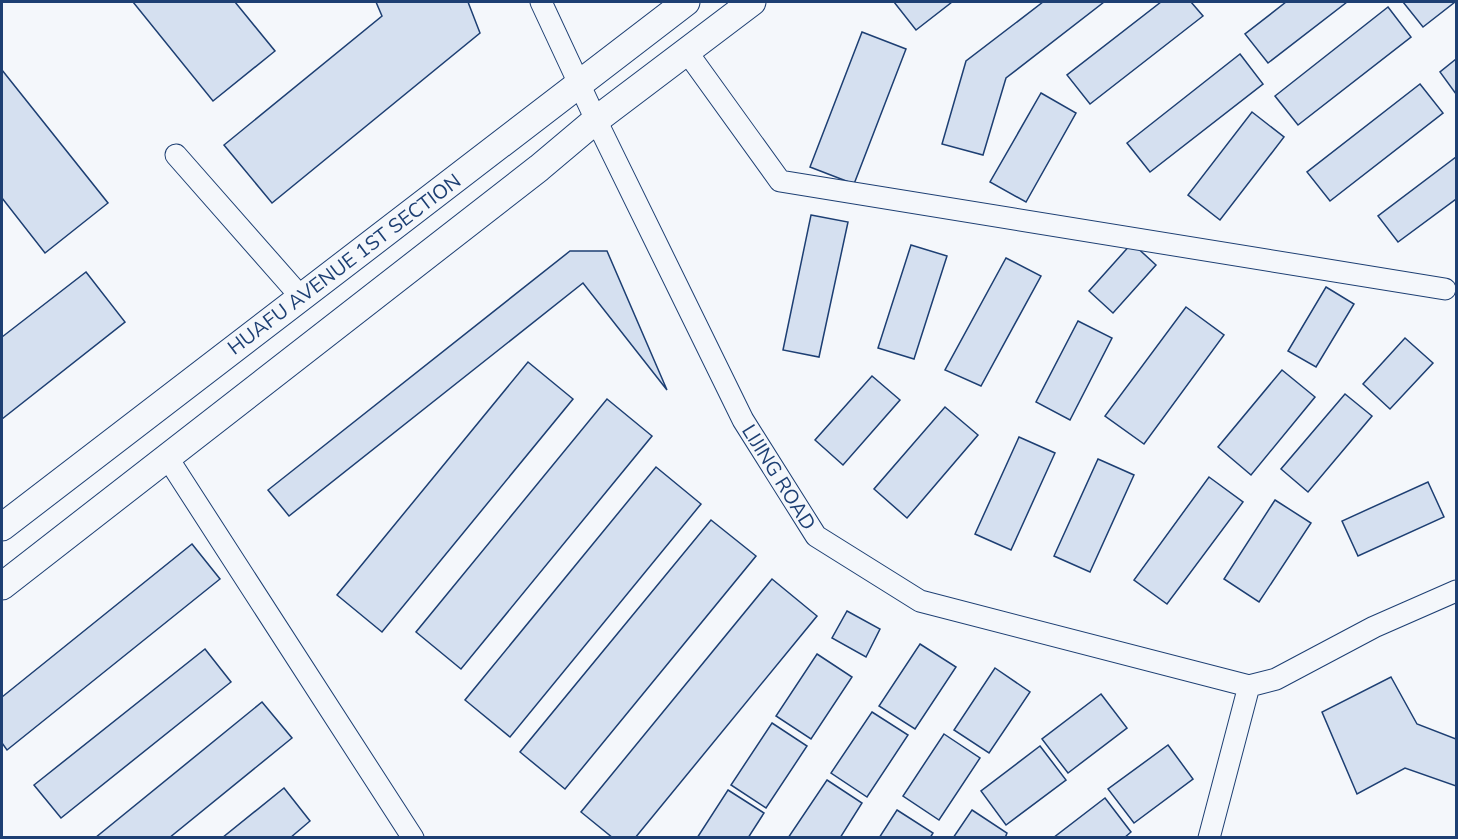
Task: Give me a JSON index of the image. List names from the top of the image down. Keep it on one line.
{"streets":{"main road":["HUAFU AVENUE 1ST SECTION"],"street":["LIJING ROAD"]},"crossings":[["HUAFU AVENUE 1ST SECTION","LIJING ROAD"]]}
